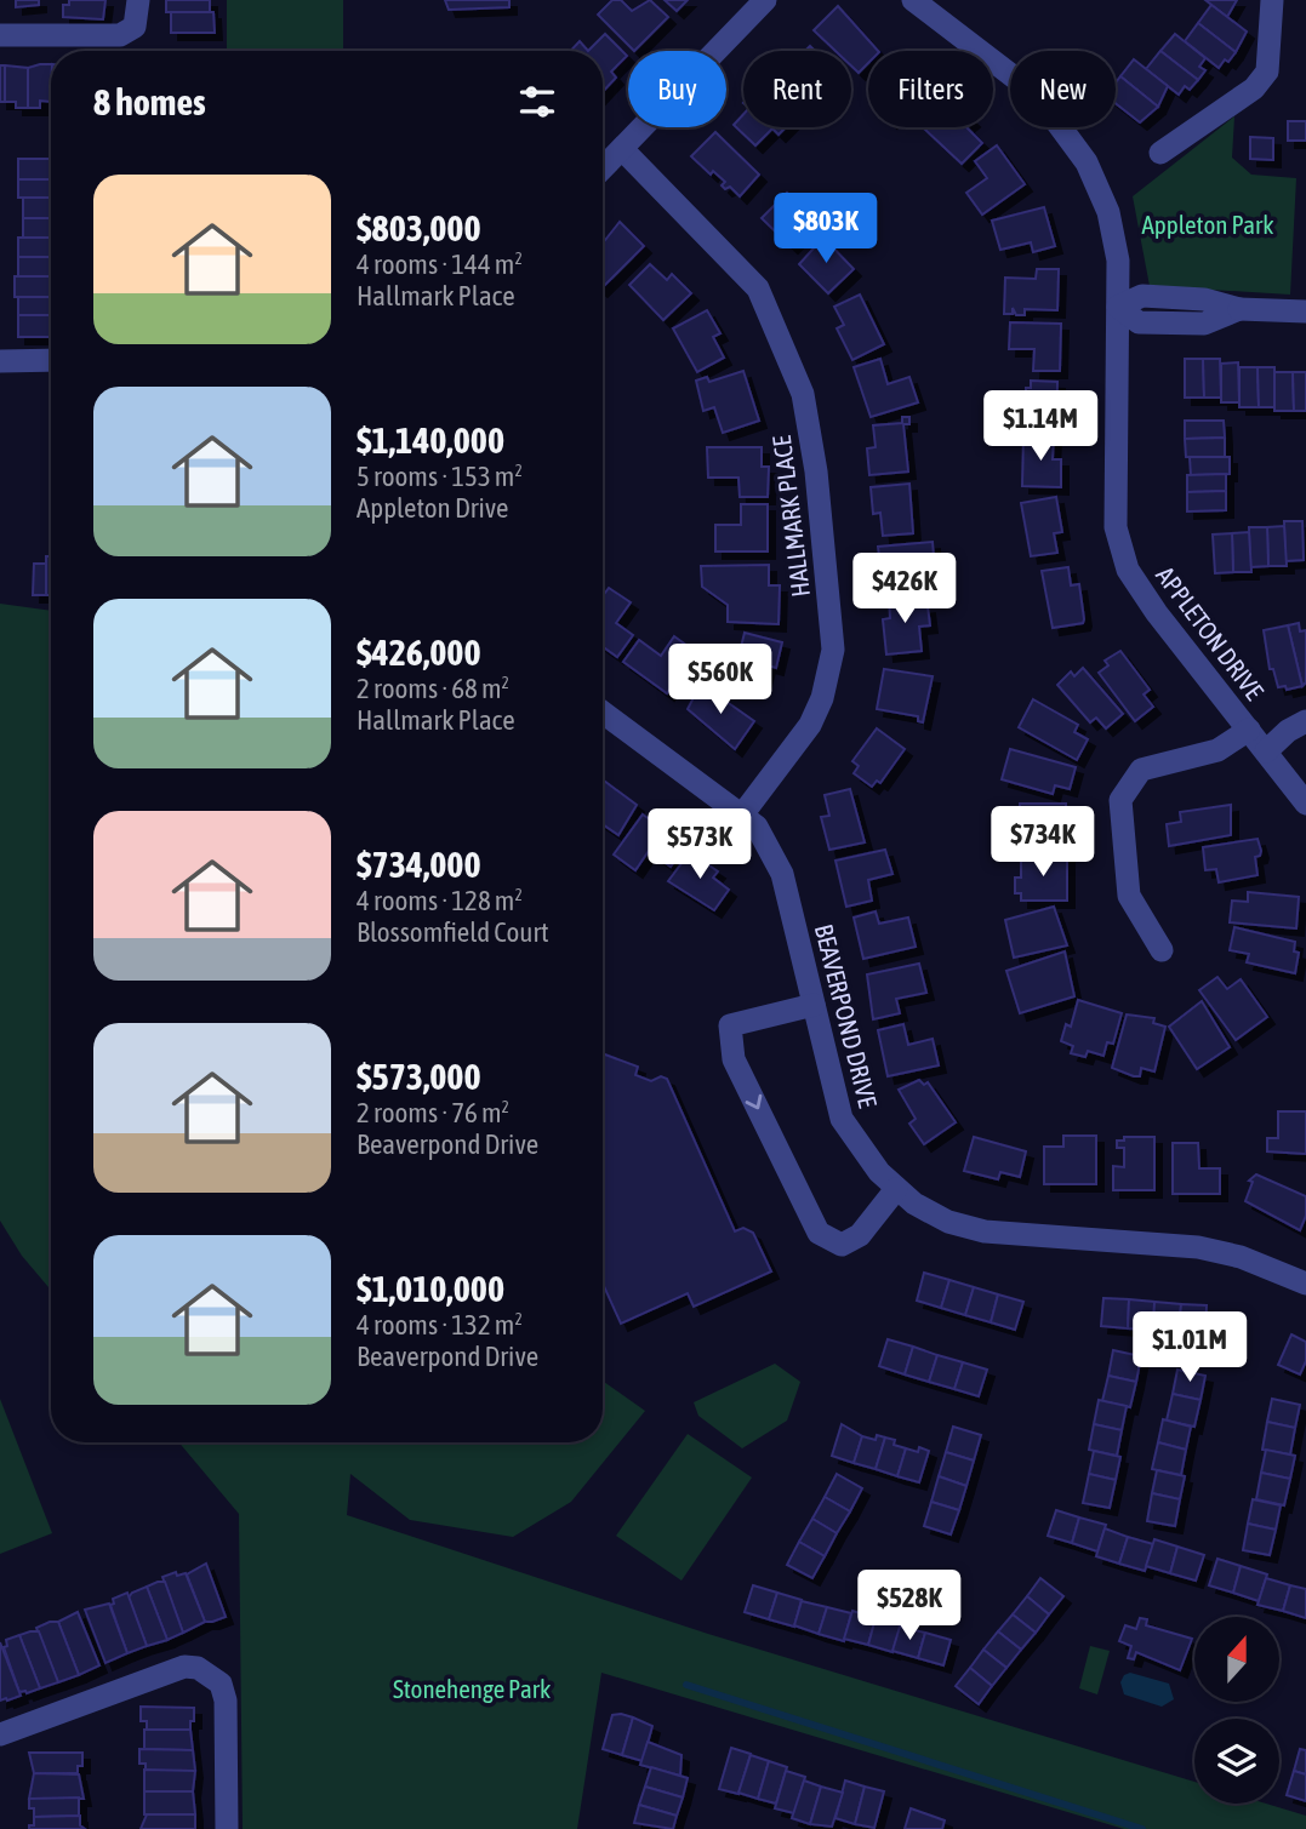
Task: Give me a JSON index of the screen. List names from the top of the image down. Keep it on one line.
{"streets":{"street":["HALLMARK PLACE","APPLETON DRIVE","BEAVERPOND DRIVE"]},"crossings":[["HALLMARK PLACE","BEAVERPOND DRIVE"]],"parks":["Appleton Park","Stonehenge Park"],"north":"top","page":{"chip":["Buy","Rent","Filters","New"],"heading":"8 homes","list":[{"name":"$803,000","note":"4 rooms · 144 m² · Hallmark Place"},{"name":"$1,140,000","note":"5 rooms · 153 m² · Appleton Drive"},{"name":"$426,000","note":"2 rooms · 68 m² · Hallmark Place"},{"name":"$734,000","note":"4 rooms · 128 m² · Blossomfield Court"},{"name":"$573,000","note":"2 rooms · 76 m² · Beaverpond Drive"},{"name":"$1,010,000","note":"4 rooms · 132 m² · Beaverpond Drive"}],"price":["$803K","$1.14M","$426K","$560K","$734K","$573K","$1.01M","$528K"]}}
